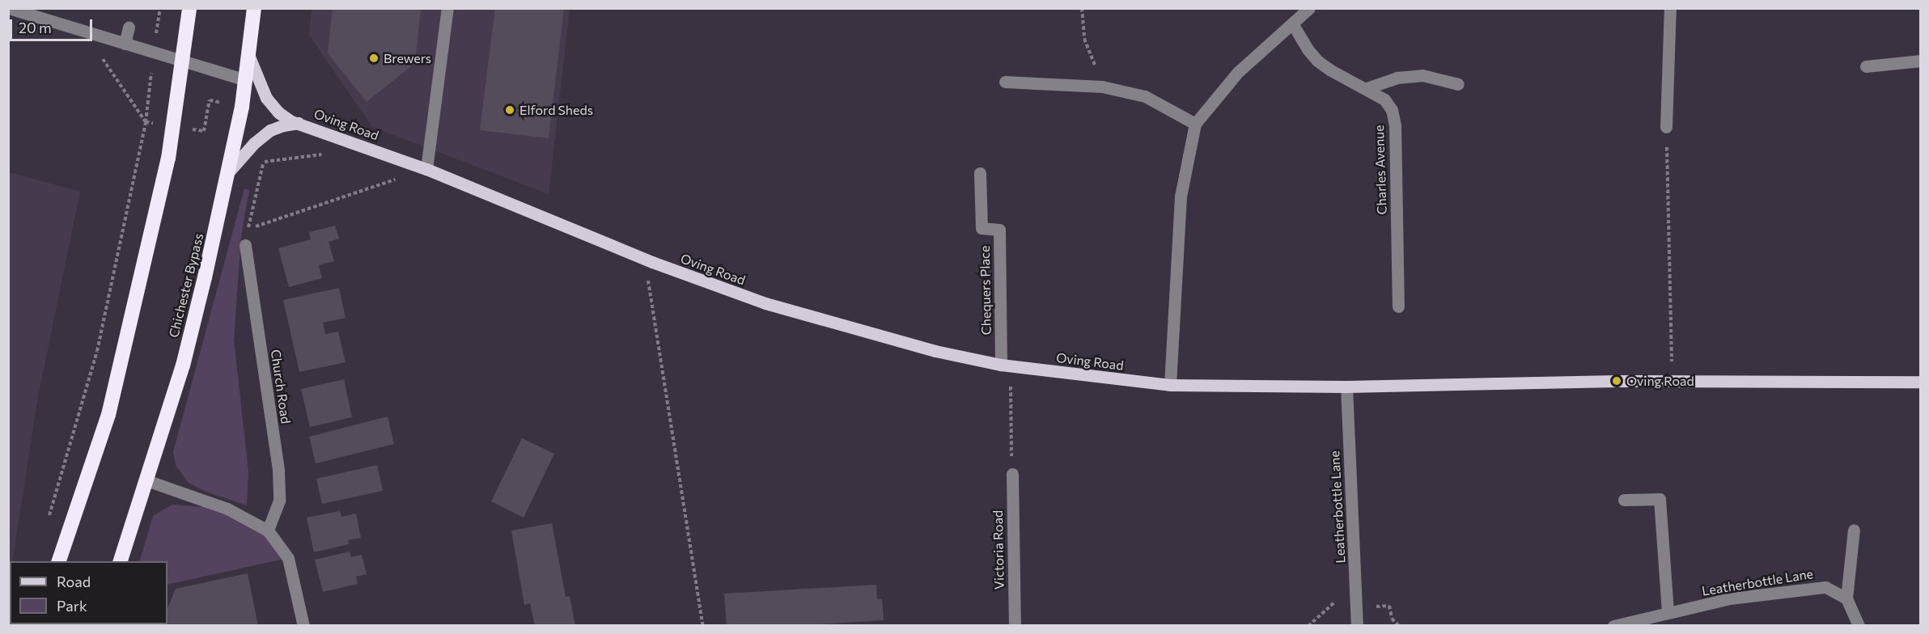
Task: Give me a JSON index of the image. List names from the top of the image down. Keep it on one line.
{"streets":{"highway":["Chichester Bypass"],"main road":["Oving Road"],"street":["Charles Avenue","Chequers Place","Church Road","Leatherbottle Lane","Victoria Road"]},"crossings":[["Oving Road","Chichester Bypass"],["Oving Road","Chequers Place"],["Oving Road","Leatherbottle Lane"]],"places":["Brewers","Elford Sheds","Oving Road"],"legend":["Road","Park"],"scale_bar":"20 m"}
